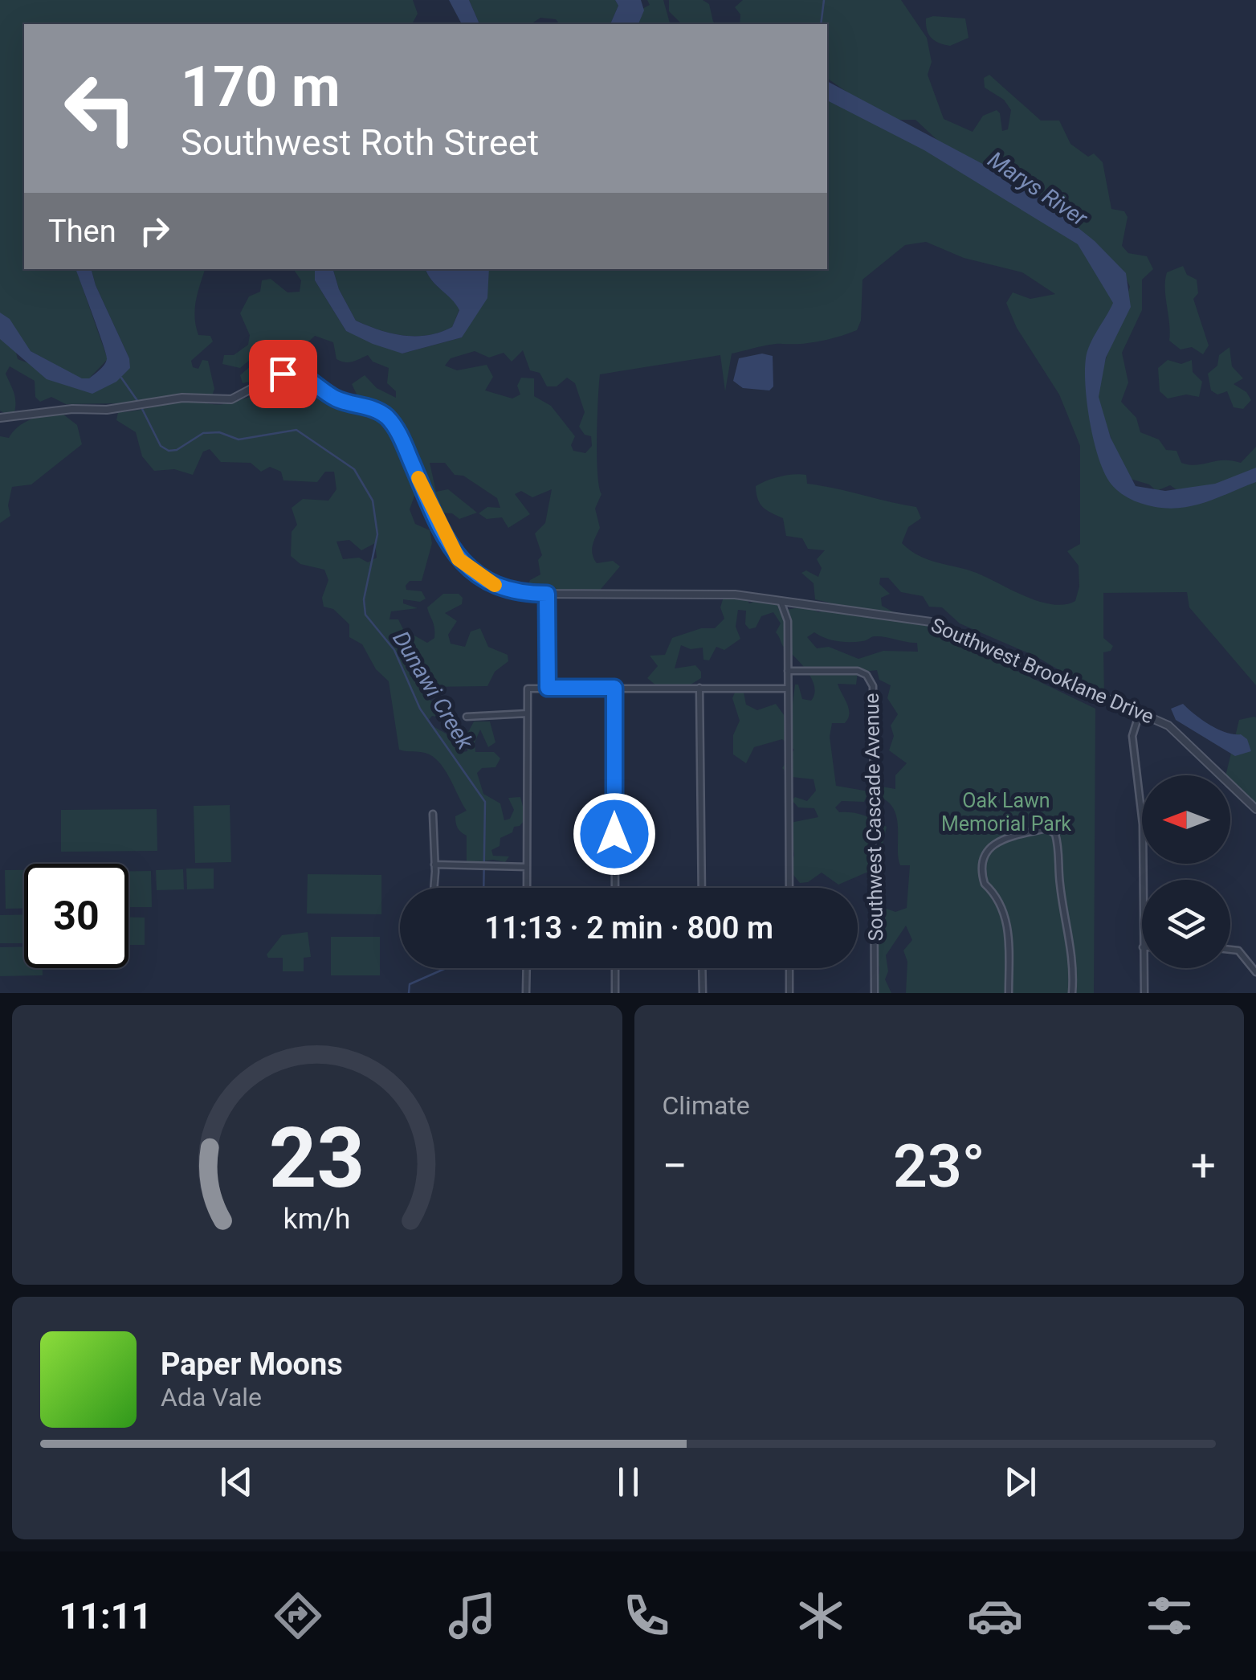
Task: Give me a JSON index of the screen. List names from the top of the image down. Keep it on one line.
{"streets":{"street":["Southwest Brooklane Drive","Southwest Cascade Avenue"]},"water":["Marys River","Dunawi Creek"],"parks":["Oak Lawn Memorial Park"],"north":"left","page":{"turn":["170 m","Southwest Roth Street"],"then":"Then","limit":"30","trip":"11:13 · 2 min · 800 m","tile":"Climate","heat":["−","23°","+"],"song":["Paper Moons","Ada Vale"],"tabs":"11:11","gauge":["23","km/h"]}}
